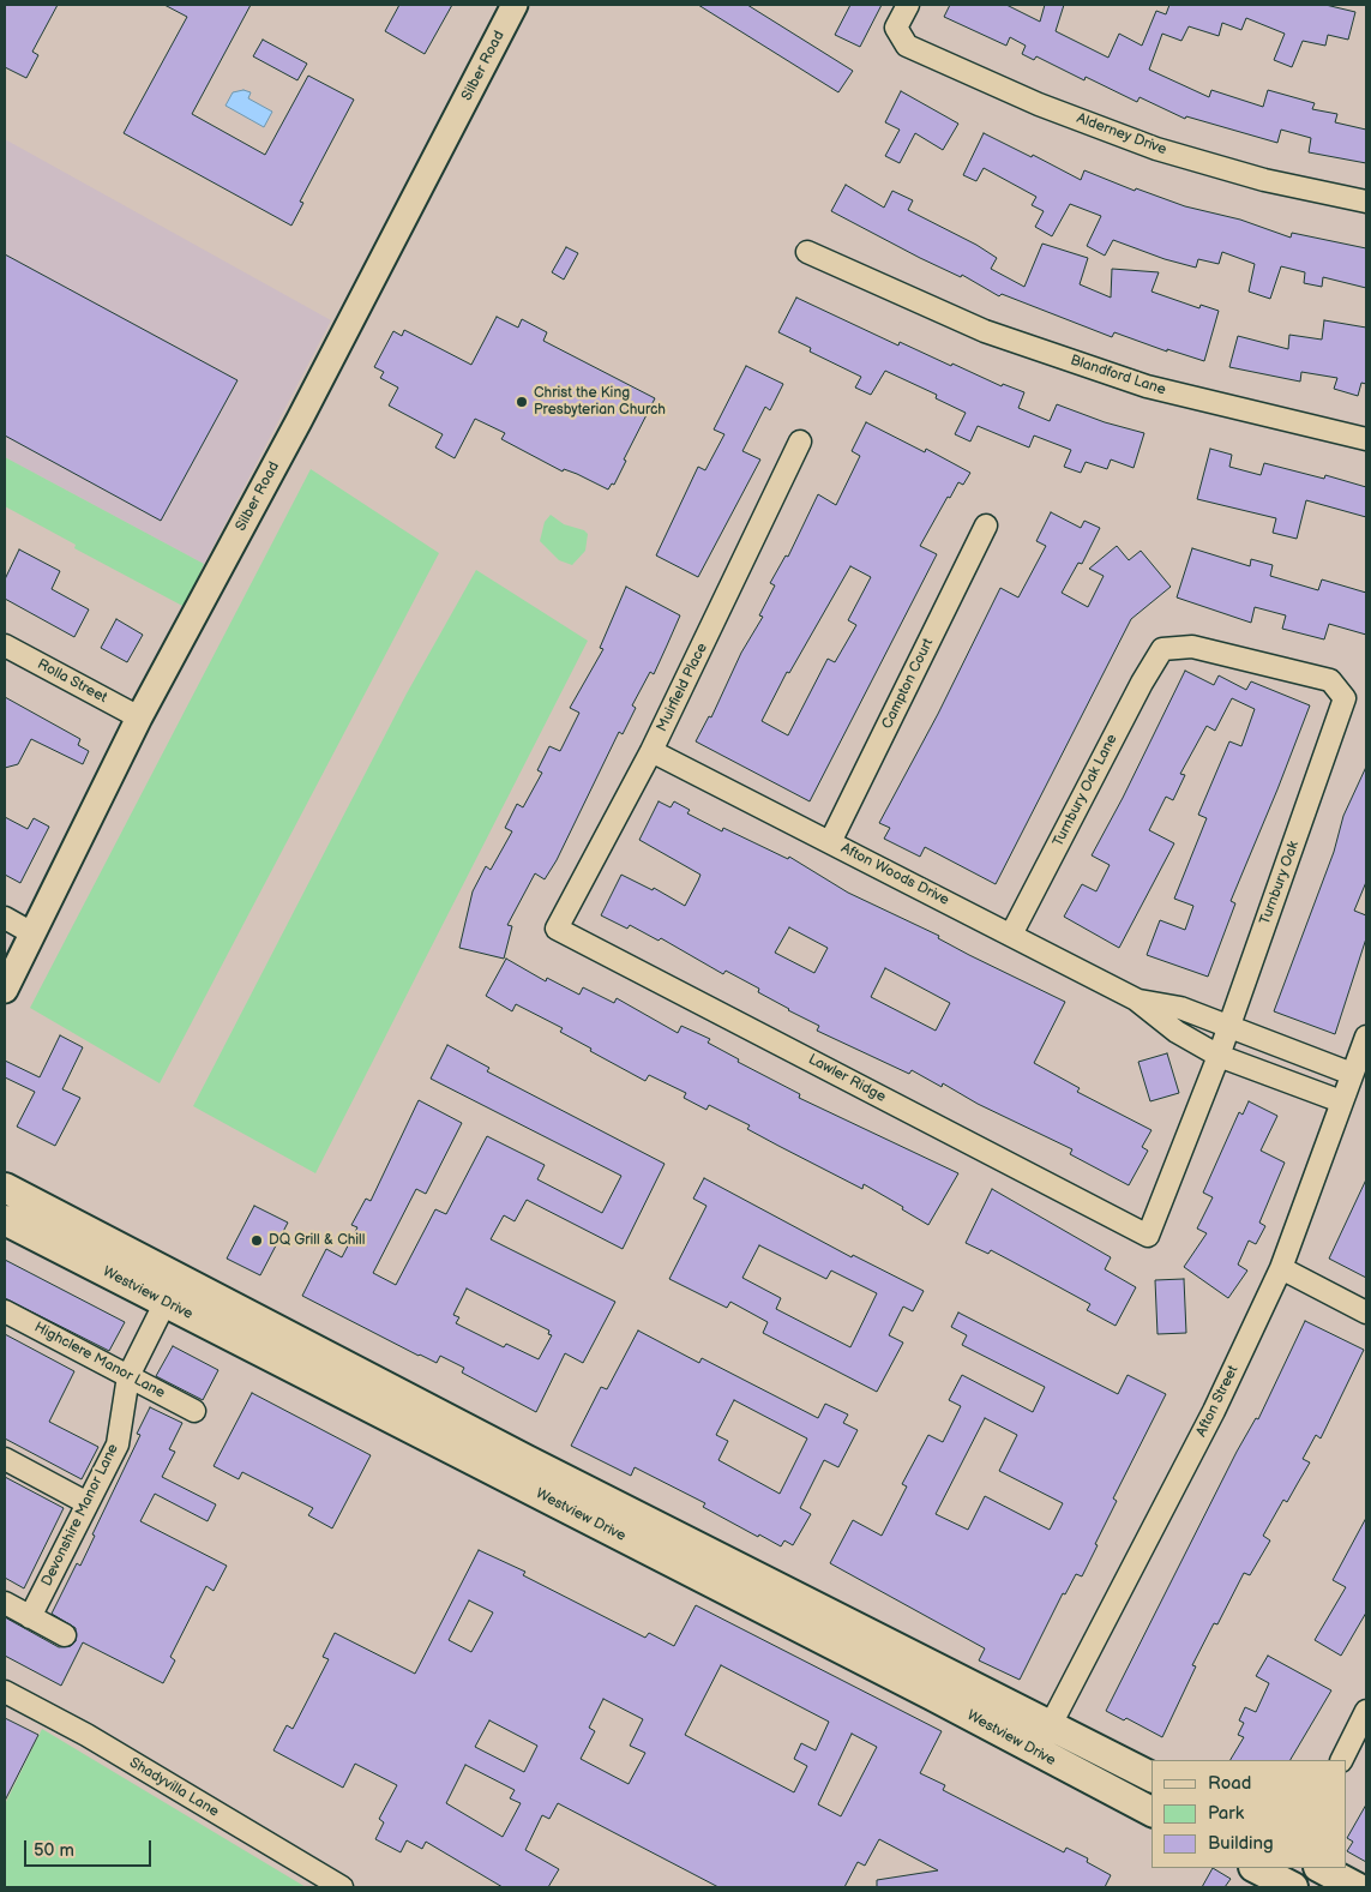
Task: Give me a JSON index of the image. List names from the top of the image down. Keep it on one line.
{"streets":{"main road":["Westview Drive"],"street":["Silber Road","Alderney Drive","Blandford Lane","Rolla Street","Campton Court","Muirfield Place","Turnbury Oak Lane","Afton Woods Drive","Turnbury Oak","Lawler Ridge","Highclere Manor Lane","Afton Street","Devonshire Manor Lane","Shadyvilla Lane"]},"crossings":[["Silber Road","Rolla Street"],["Campton Court","Afton Woods Drive"],["Muirfield Place","Afton Woods Drive"],["Muirfield Place","Lawler Ridge"],["Turnbury Oak Lane","Afton Woods Drive"],["Turnbury Oak Lane","Turnbury Oak"],["Afton Woods Drive","Turnbury Oak"],["Afton Woods Drive","Afton Street"],["Turnbury Oak","Lawler Ridge"],["Westview Drive","Afton Street"],["Westview Drive","Devonshire Manor Lane"],["Highclere Manor Lane","Devonshire Manor Lane"]],"places":["Christ the King Presbyterian Church","DQ Grill & Chill"],"legend":["Road","Park","Building"],"scale_bar":"50 m"}
